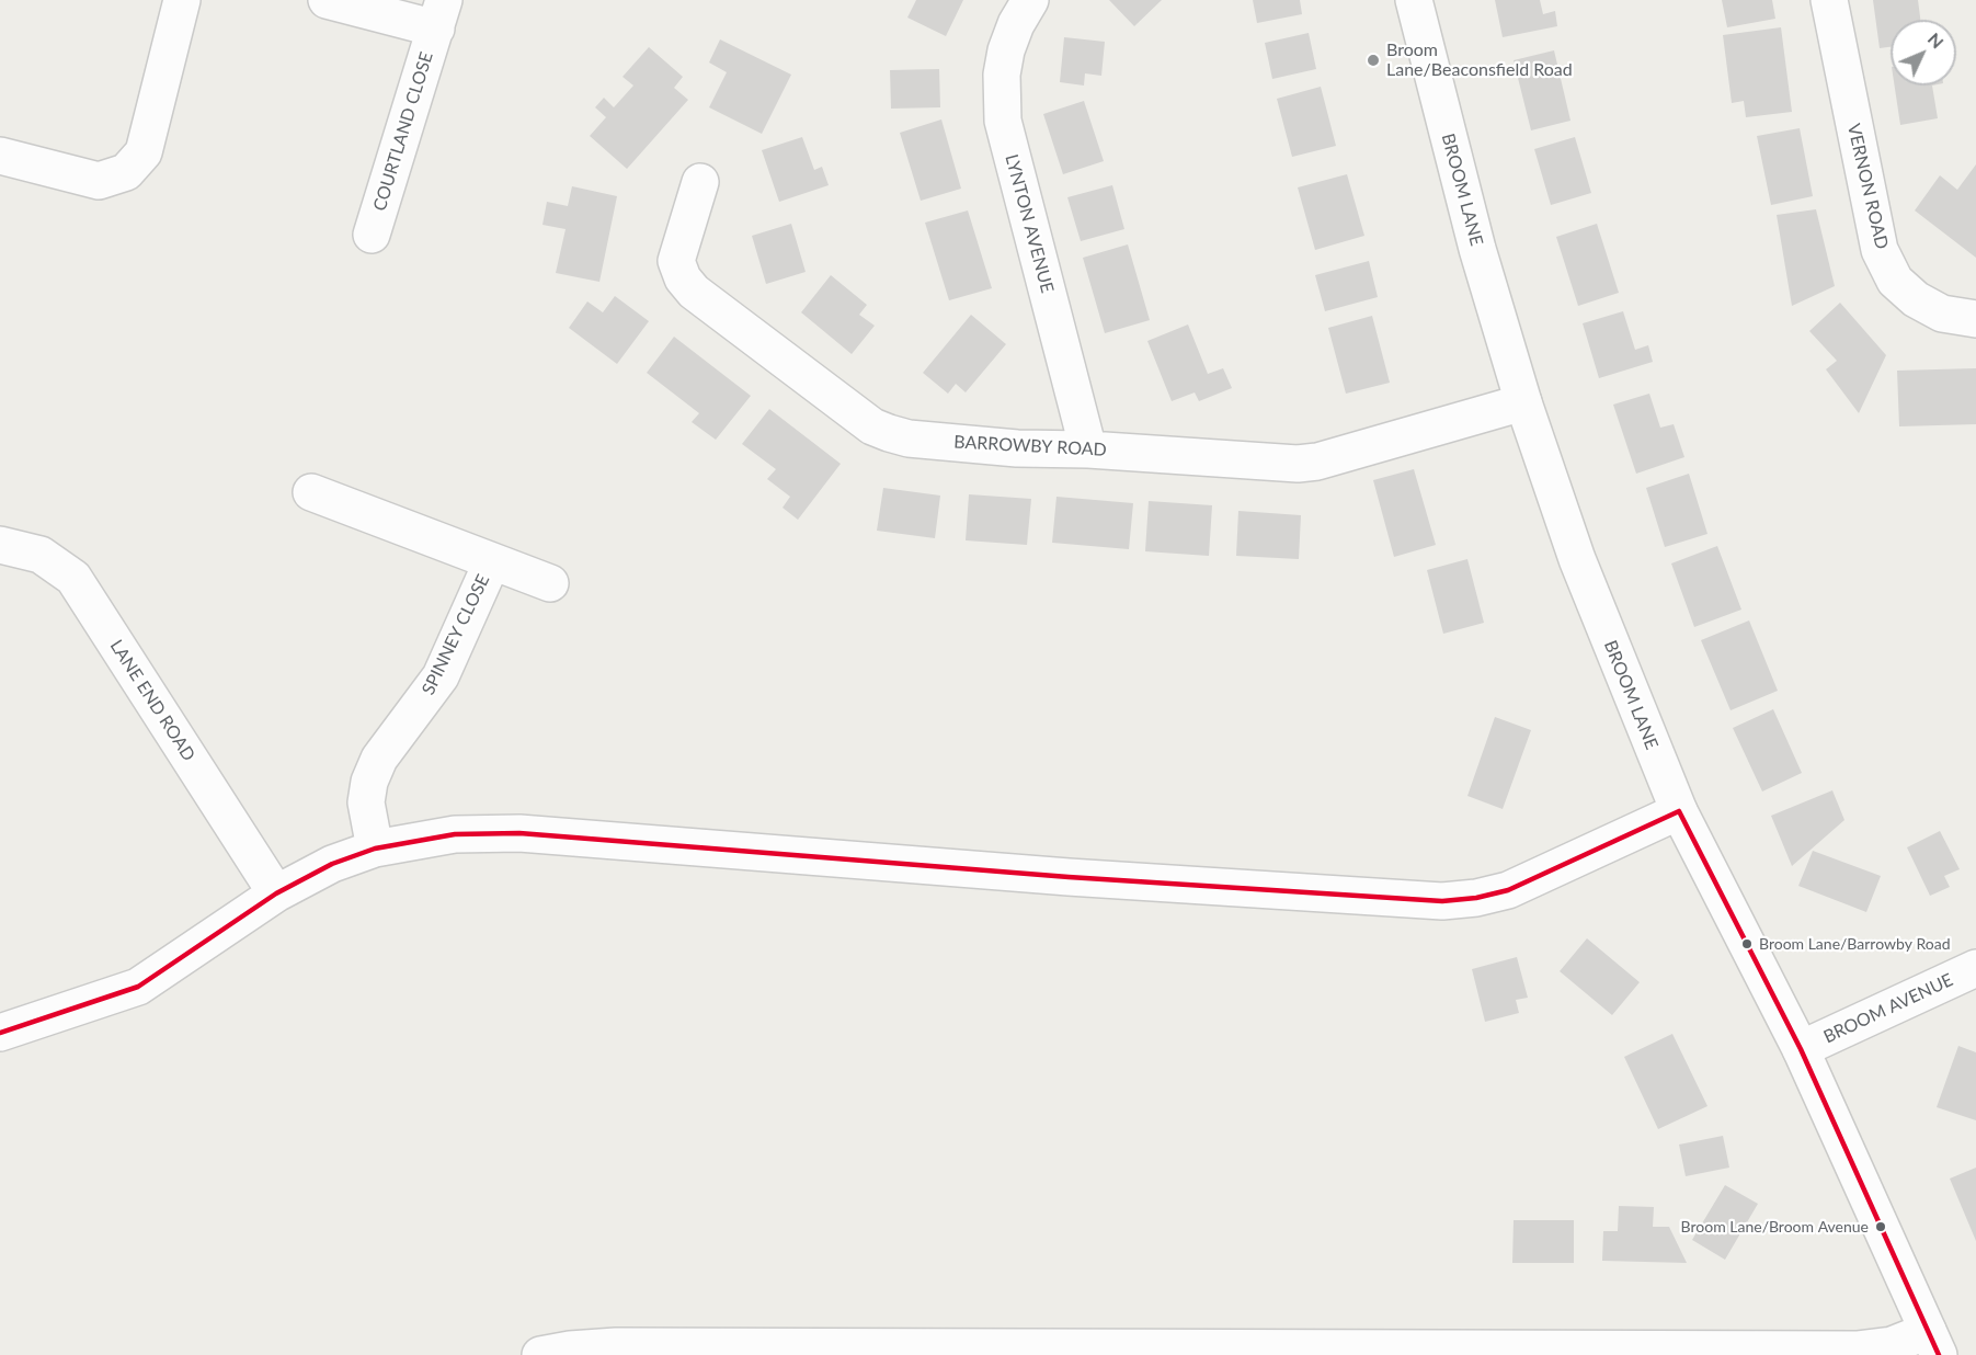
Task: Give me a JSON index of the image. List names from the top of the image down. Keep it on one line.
{"streets":{"street":["COURTLAND CLOSE","VERNON ROAD","BROOM LANE","LYNTON AVENUE","BARROWBY ROAD","SPINNEY CLOSE","LANE END ROAD","BROOM AVENUE"]},"crossings":[["BROOM LANE","BARROWBY ROAD"],["BROOM LANE","BROOM AVENUE"],["LYNTON AVENUE","BARROWBY ROAD"]],"places":["Broom Lane/Beaconsfield Road","Broom Lane/Barrowby Road","Broom Lane/Broom Avenue"],"north":"top right"}
